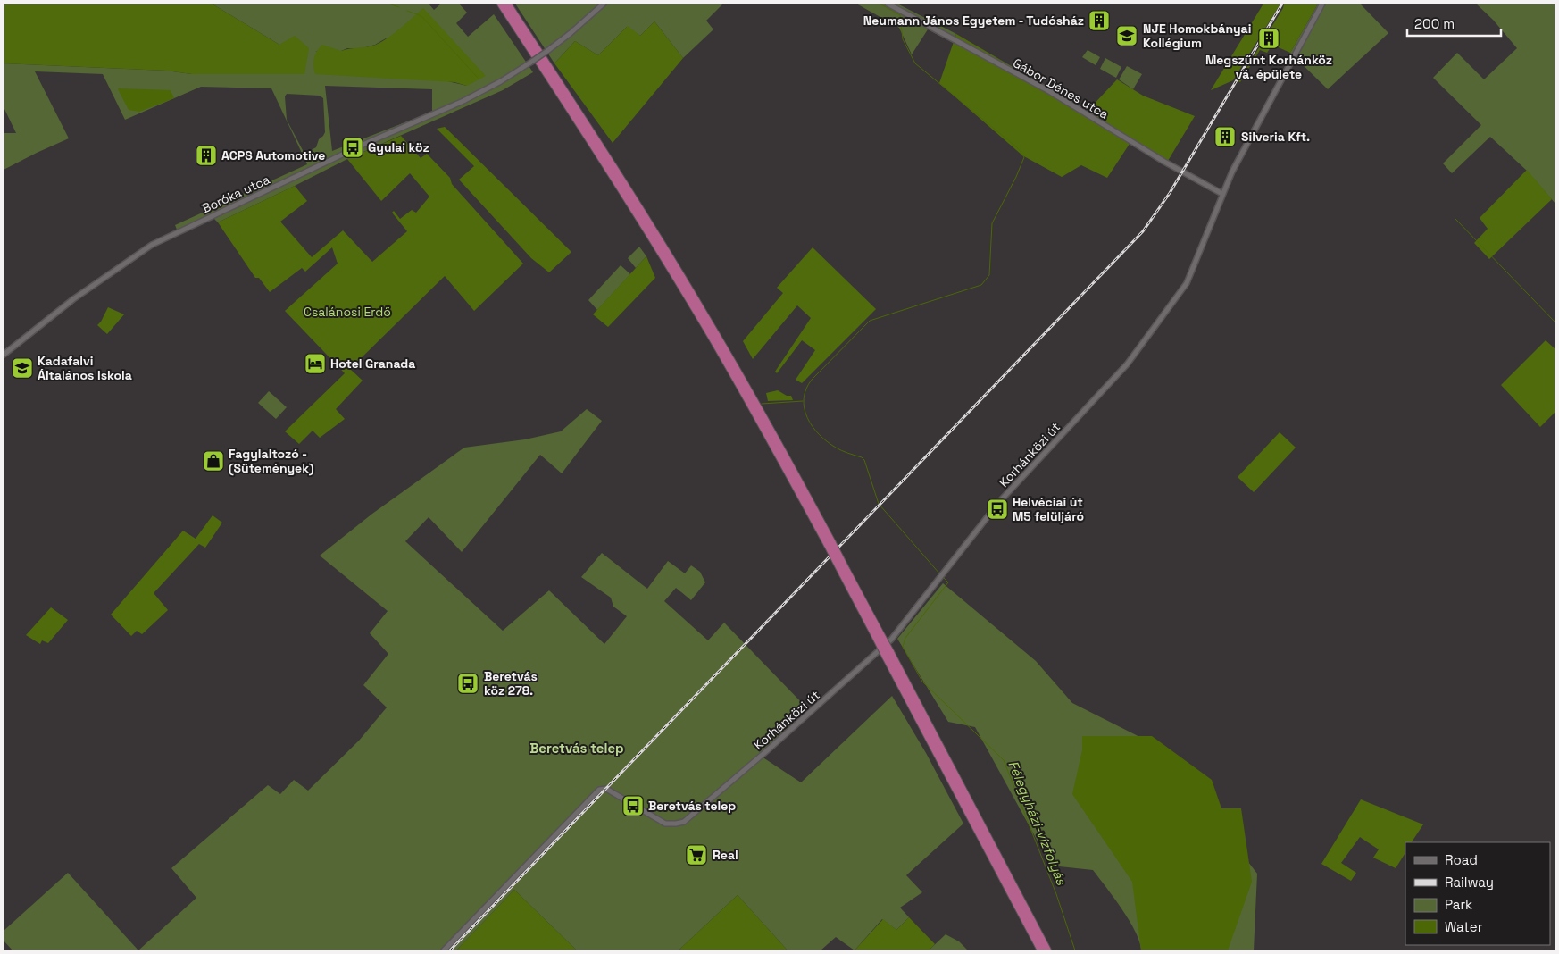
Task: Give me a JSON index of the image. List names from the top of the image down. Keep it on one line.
{"streets":{"street":["Gábor Dénes utca","Boróka utca","Korhánközi út"]},"crossings":[["Gábor Dénes utca","Korhánközi út"]],"districts":["Beretvás telep"],"water":["Félegyházi-vízfolyás"],"parks":["Csalánosi Erdő"],"places":{"building":["Neumann János Egyetem - Tudósház","Megszűnt Korhánköz vá. épülete","Silveria Kft.","ACPS Automotive"],"school or university":["NJE Homokbányai Kollégium","Kadafalvi Általános Iskola"],"bus stop":["Gyulai köz","Helvéciai út M5 felüljáró","Beretvás köz 278.","Beretvás telep"],"hotel":["Hotel Granada"],"shop":["Fagylaltozó - (Sütemények)"],"supermarket":["Real"]},"legend":["Road","Railway","Park","Water"],"scale_bar":"200 m"}
